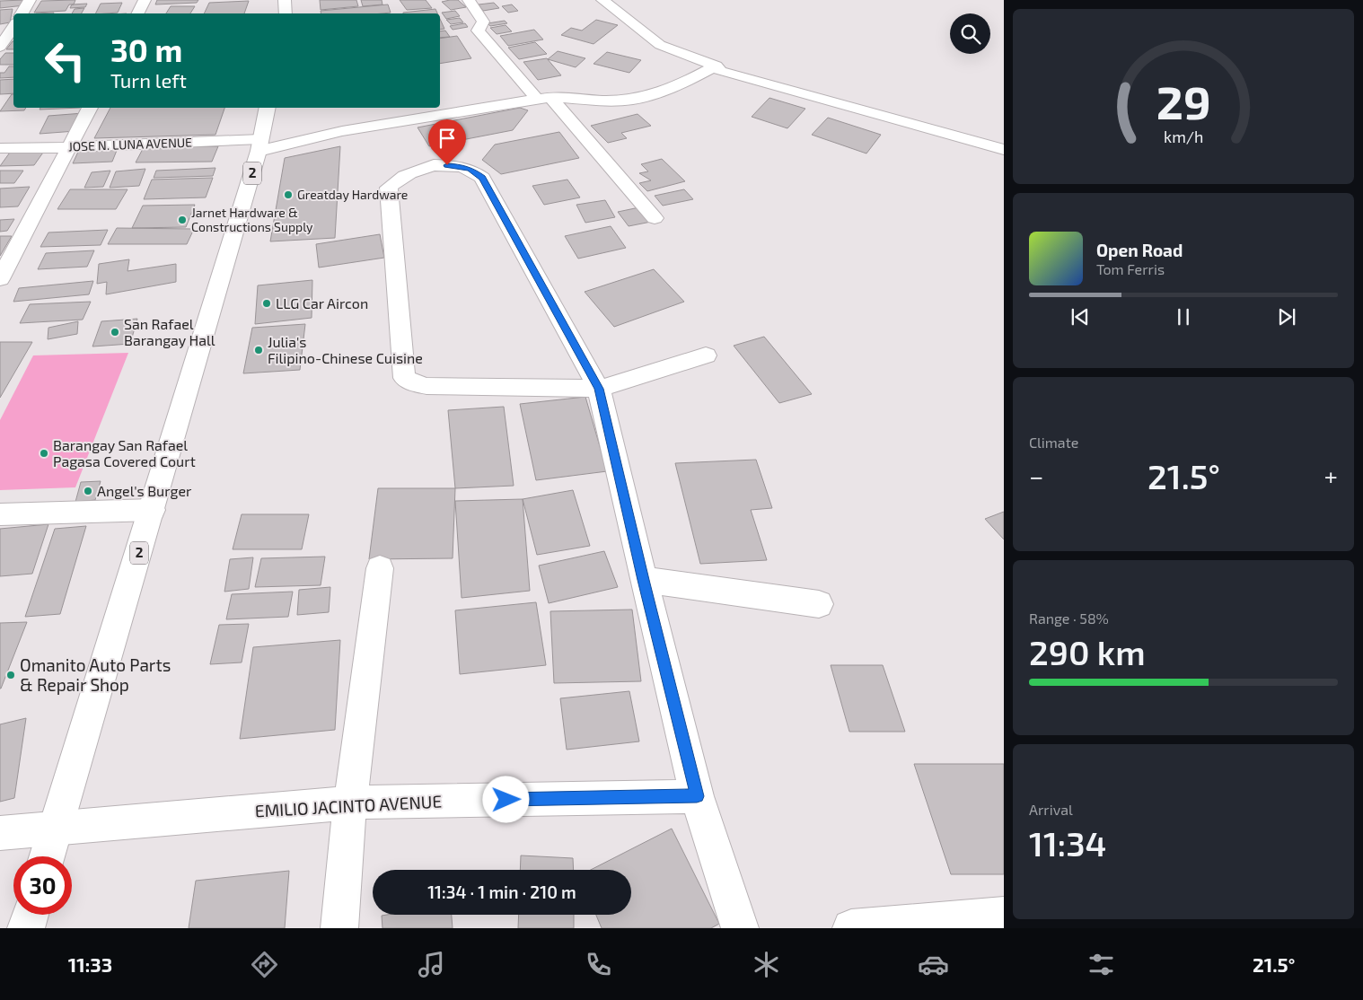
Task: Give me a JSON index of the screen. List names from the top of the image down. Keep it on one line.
{"streets":{"main road":["JOSE N. LUNA AVENUE","2","EMILIO JACINTO AVENUE"]},"crossings":[["JOSE N. LUNA AVENUE","2"],["2","EMILIO JACINTO AVENUE"]],"places":["Greatday Hardware","Jarnet Hardware & Constructions Supply","LLG Car Aircon","San Rafael Barangay Hall","Julia's Filipino-Chinese Cuisine","Barangay San Rafael Pagasa Covered Court","Angel's Burger","Omanito Auto Parts & Repair Shop"],"page":{"turn":["30 m","Turn left"],"song":["Open Road","Tom Ferris"],"tile":["Climate",["Range · 58%","290 km"],["Arrival","11:34"]],"heat":["−","21.5°","+"],"limit":"30","trip":"11:34 · 1 min · 210 m","tabs":["11:33","21.5°"],"gauge":["29","km/h"]}}
